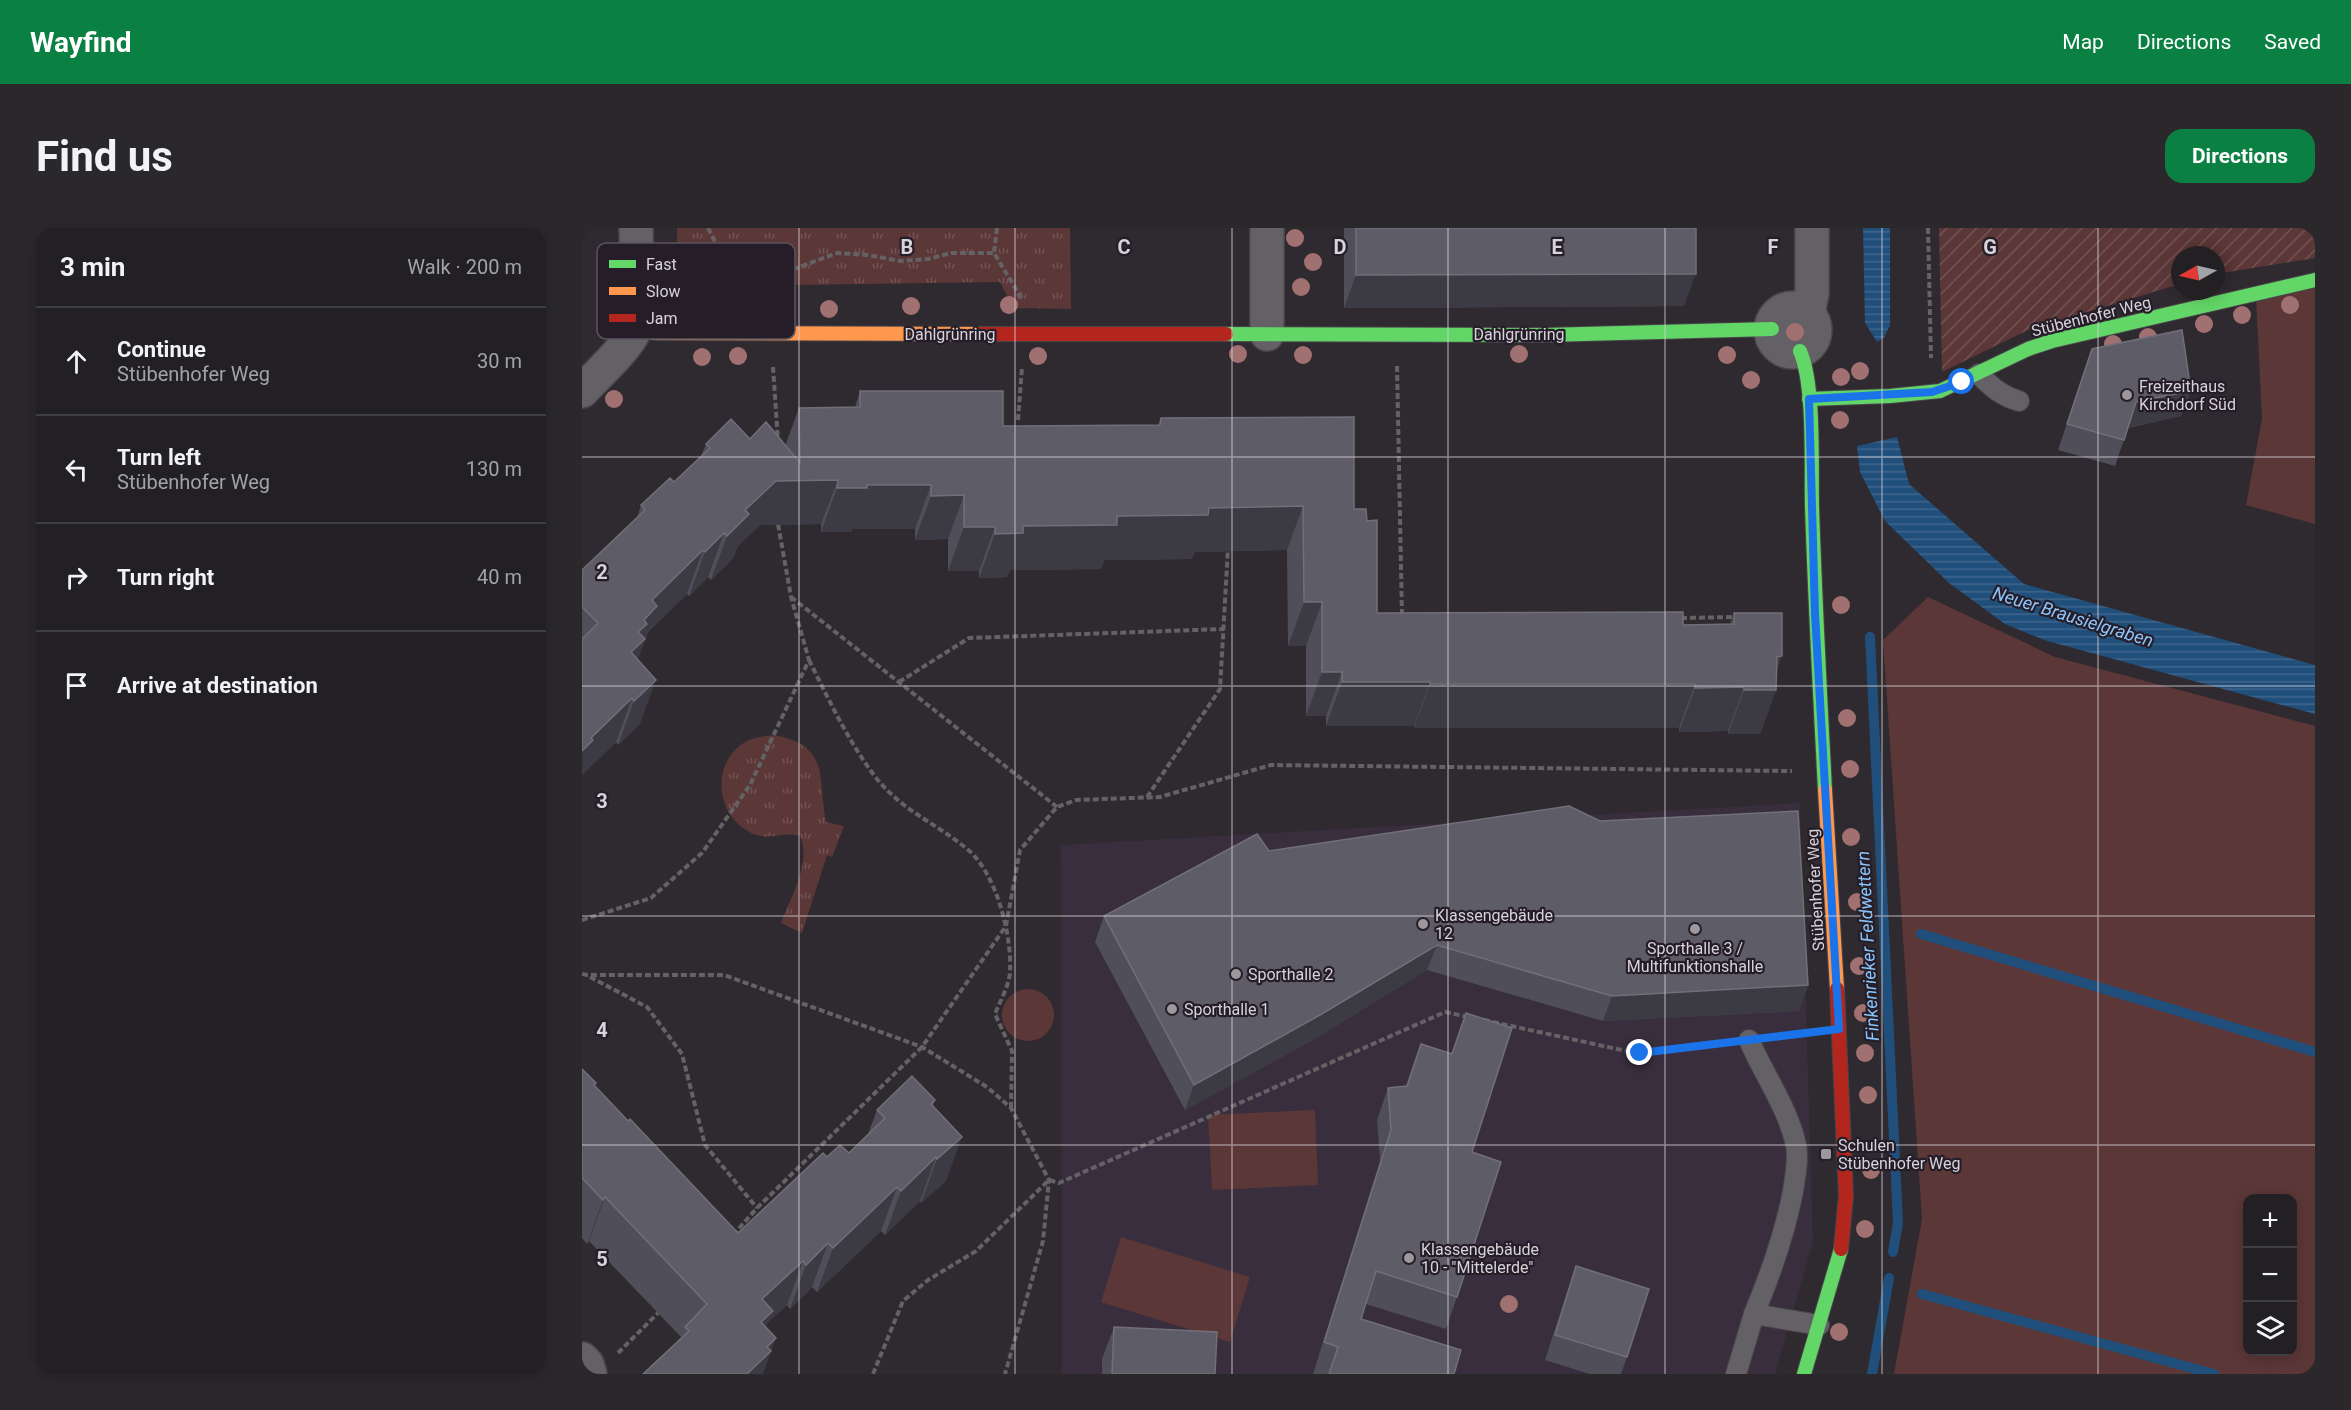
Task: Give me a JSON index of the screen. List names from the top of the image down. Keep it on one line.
{"streets":{"street":["Stübenhofer Weg","Dahlgrünring"]},"crossings":[["Stübenhofer Weg","Dahlgrünring"]],"water":["Neuer Brausielgraben","Finkenrieker Feldwettern"],"places":{"other":["Freizeithaus Kirchdorf Süd","Klassengebäude 12","Sporthalle 3 / Multifunktionshalle","Sporthalle 2","Sporthalle 1","Klassengebäude 10 - \"Mittelerde\""],"transit":["Schulen Stübenhofer Weg"]},"legend":["Fast","Slow","Jam"],"north":"left","page":{"header":"Wayfind","nav":["Map","Directions","Saved"],"buttons":"Directions","title":"Find us","heading":["3 min","Walk · 200 m"],"list":[["Continue","Stübenhofer Weg","30 m"],["Turn left","Stübenhofer Weg","130 m"],["Turn right","40 m"],"Arrive at destination"],"map_buttons":["+","−"]},"grid":{"columns":["B","C","D","E","F","G"],"rows":["2","3","4","5"]}}
